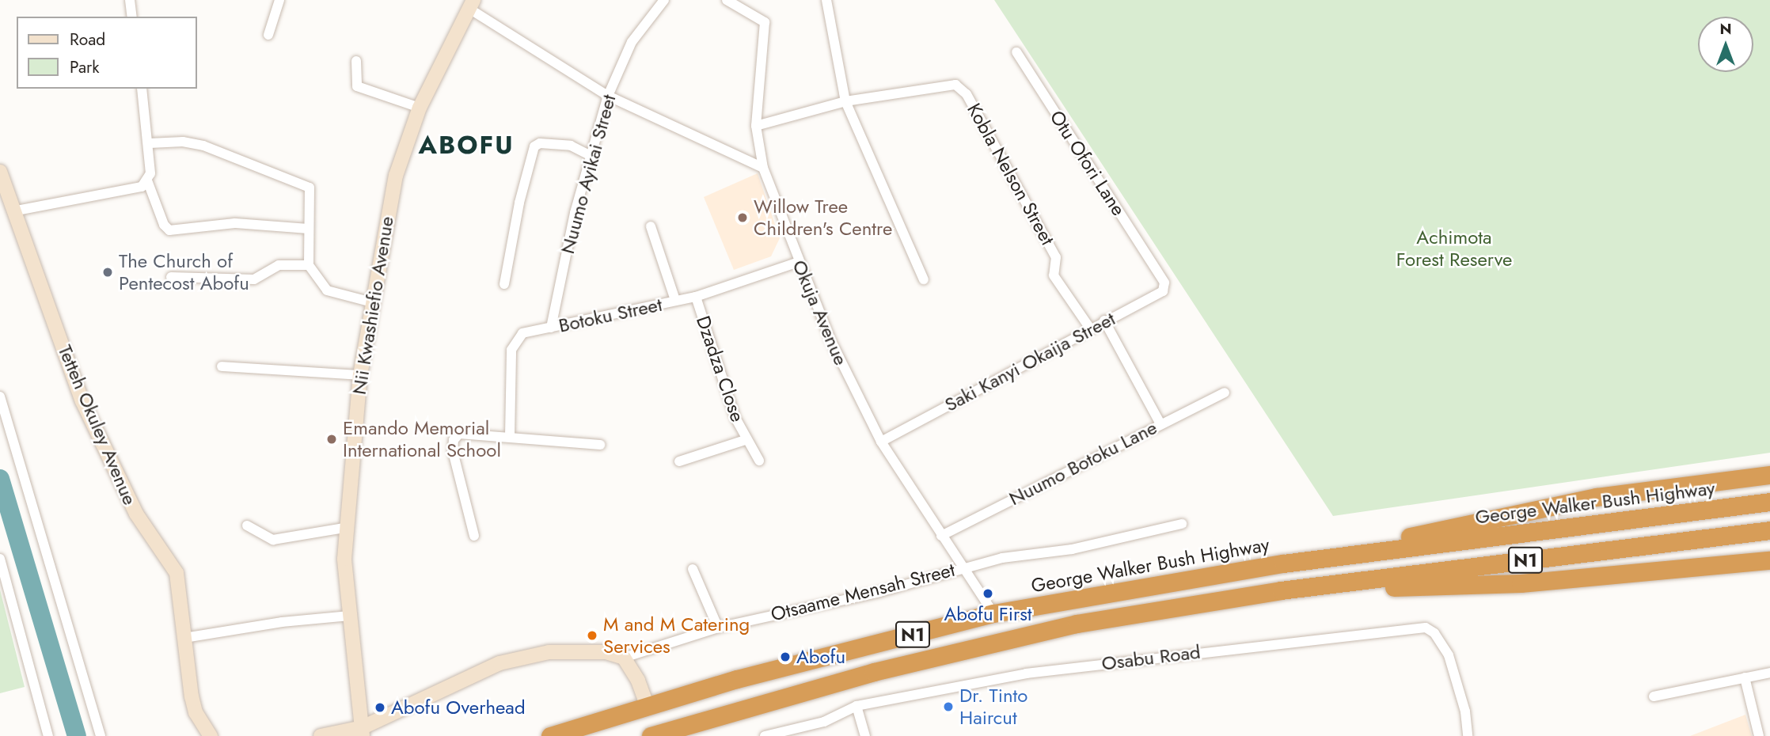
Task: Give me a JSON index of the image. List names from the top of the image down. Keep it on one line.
{"streets":{"highway":["George Walker Bush Highway","N1"],"street":["Otu Ofori Lane","Nuumo Ayikai Street","Kobla Nelson Street","Nii Kwashiefio Avenue","Okuja Avenue","Botoku Street","Saki Kanyi Okaija Street","Dzadza Close","Tetteh Okuley Avenue","Nuumo Botoku Lane","Otsaame Mensah Street","Osabu Road"]},"crossings":[["Otu Ofori Lane","Saki Kanyi Okaija Street"],["Nuumo Ayikai Street","Botoku Street"],["Kobla Nelson Street","Okuja Avenue"],["Kobla Nelson Street","Saki Kanyi Okaija Street"],["Nii Kwashiefio Avenue","Otsaame Mensah Street"],["Okuja Avenue","Botoku Street"],["Okuja Avenue","Saki Kanyi Okaija Street"],["Okuja Avenue","Nuumo Botoku Lane"],["Okuja Avenue","George Walker Bush Highway"],["Okuja Avenue","Otsaame Mensah Street"],["Botoku Street","Dzadza Close"]],"districts":["ABOFU"],"parks":["Achimota Forest Reserve"],"places":["Willow Tree Children's Centre","The Church of Pentecost Abofu","Emando Memorial International School","Abofu First","M and M Catering Services","Abofu","Dr. Tinto Haircut","Abofu Overhead"],"legend":["Road","Park"],"north":"top"}
